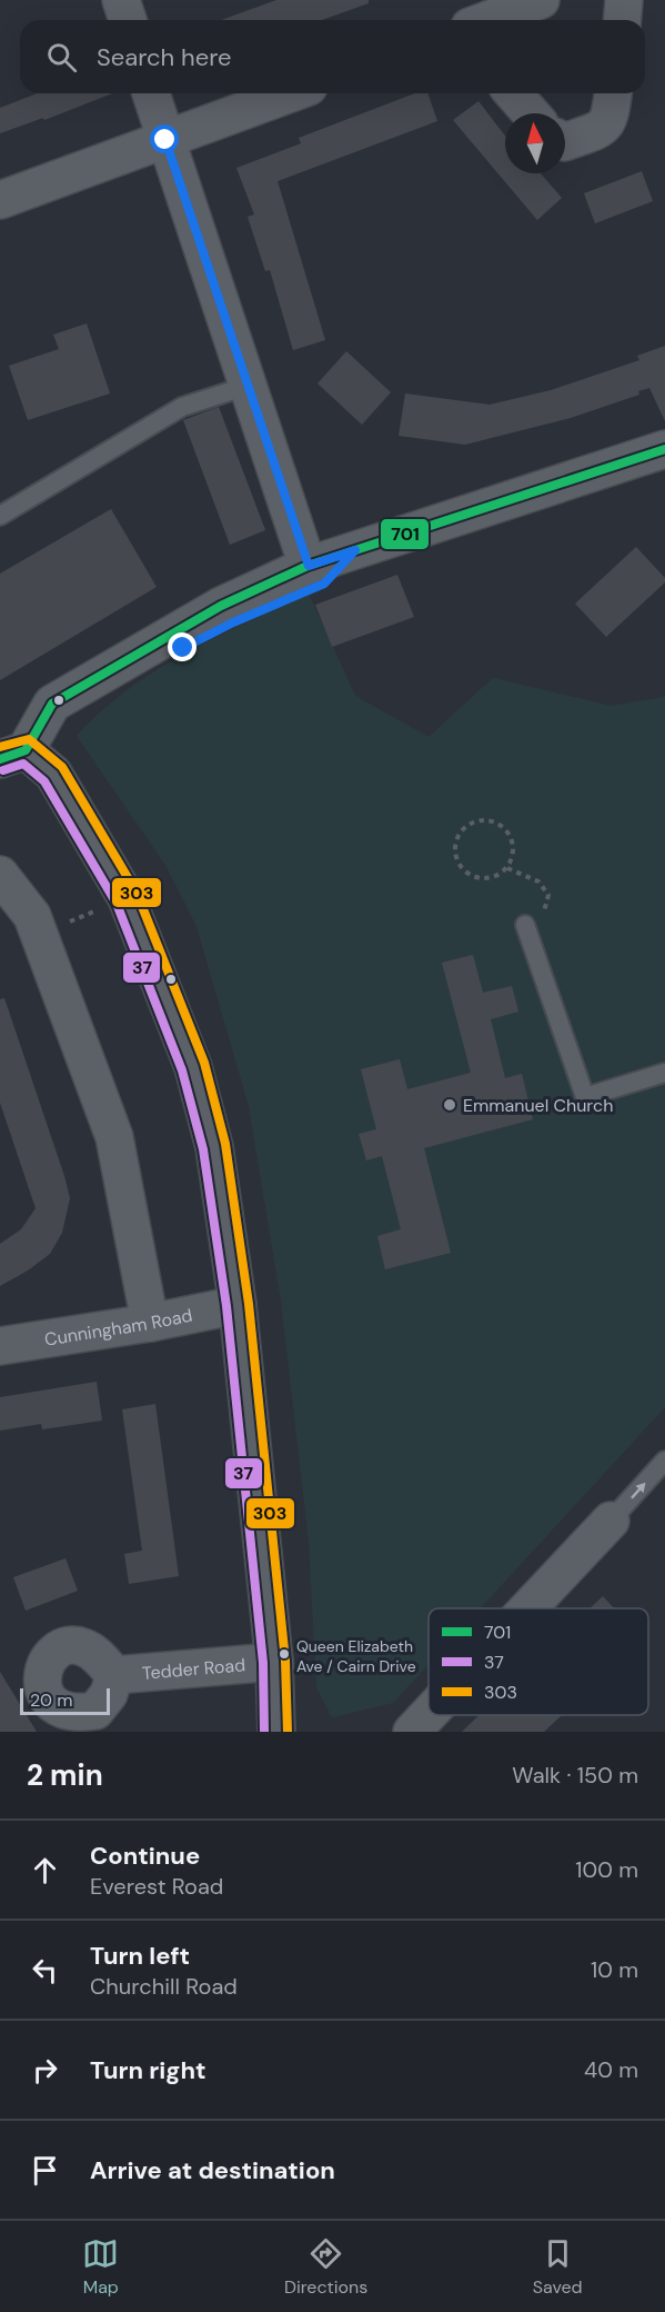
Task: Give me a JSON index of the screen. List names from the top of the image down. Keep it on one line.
{"streets":{"street":["Cunningham Road","Tedder Road"]},"places":["Emmanuel Church","Queen Elizabeth Ave / Cairn Drive"],"lines":["transit line 701","transit line 303","transit line 37"],"legend":["701","37","303"],"scale_bar":"20 m","north":"top","page":{"search":"Search here","scale":"20 m","heading":["2 min","Walk · 150 m"],"list":[["Continue","Everest Road","100 m"],["Turn left","Churchill Road","10 m"],["Turn right","40 m"],"Arrive at destination"],"nav":["Map","Directions","Saved"]}}
